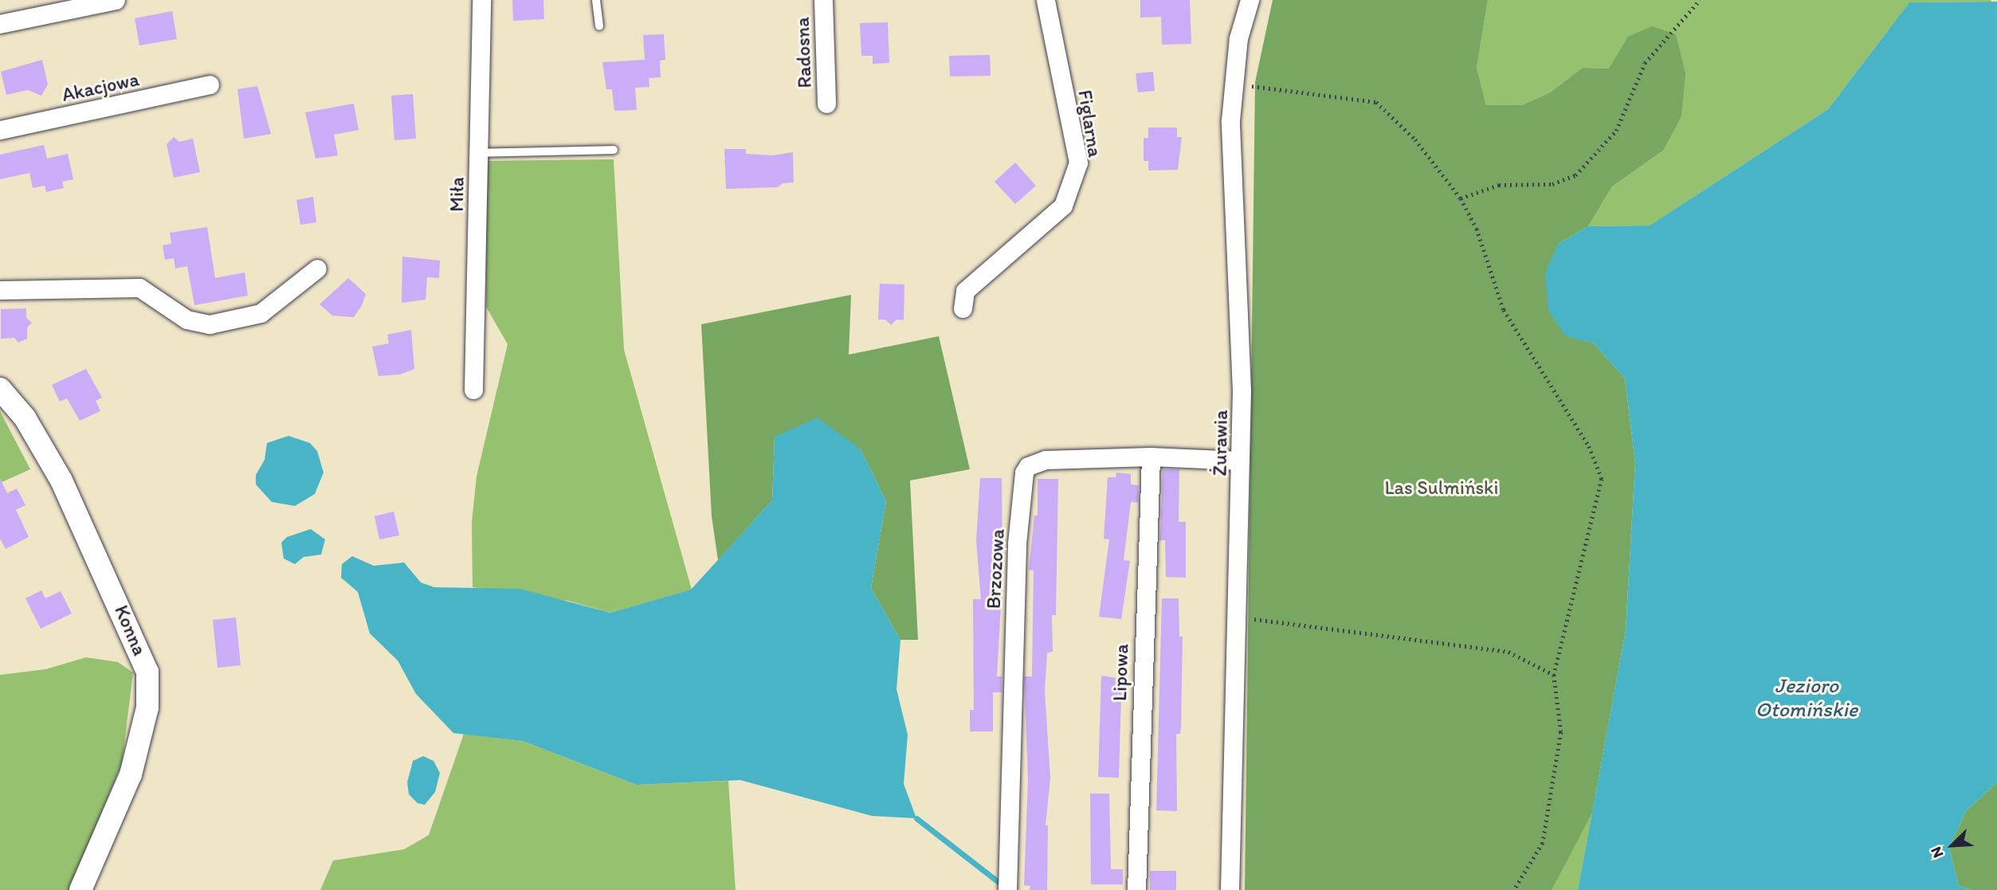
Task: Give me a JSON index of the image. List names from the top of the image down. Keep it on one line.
{"streets":{"street":["Radosna","Akacjowa","Figlarna","Miła","Żurawia","Brzozowa","Konna","Lipowa"]},"crossings":[["Żurawia","Brzozowa"],["Brzozowa","Lipowa"]],"water":["Jezioro Otomińskie"],"parks":["Las Sulmiński"],"north":"bottom left"}
